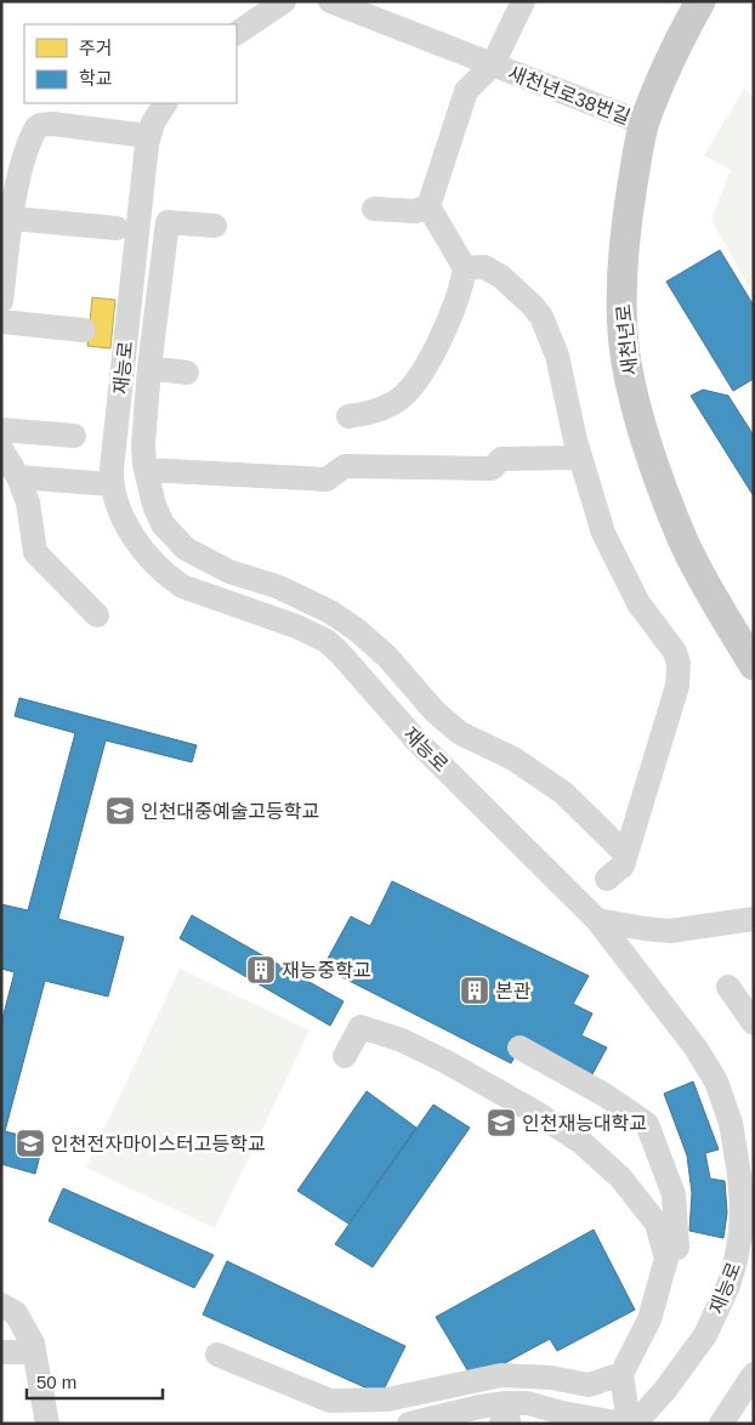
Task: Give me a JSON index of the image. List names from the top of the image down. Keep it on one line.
{"streets":{"main road":["새천년로"],"street":["새천년로38번길","재능로"]},"crossings":[["새천년로38번길","새천년로"]],"places":{"school or university":["인천대중예술고등학교","인천재능대학교","인천전자마이스터고등학교"],"building":["재능중학교","본관"]},"legend":["주거","학교"],"scale_bar":"50 m"}
